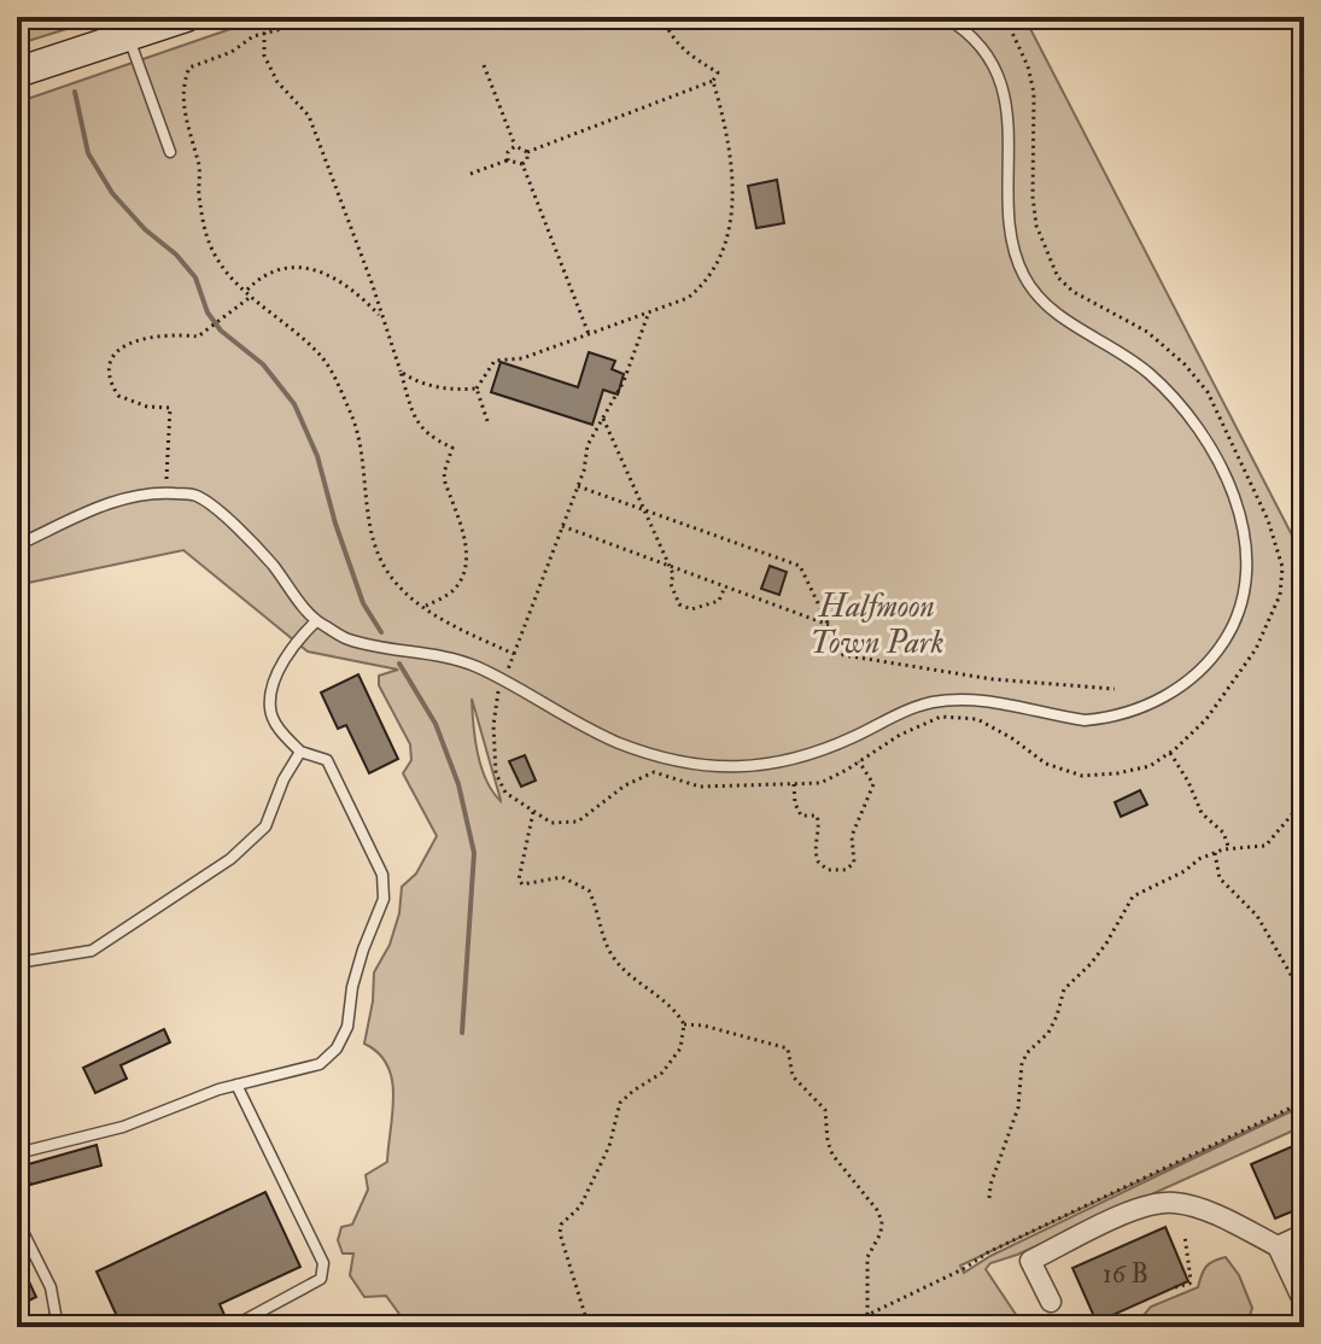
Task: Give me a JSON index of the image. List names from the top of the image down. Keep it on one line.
{"parks":["Halfmoon Town Park"],"house_numbers":["16 B"]}
